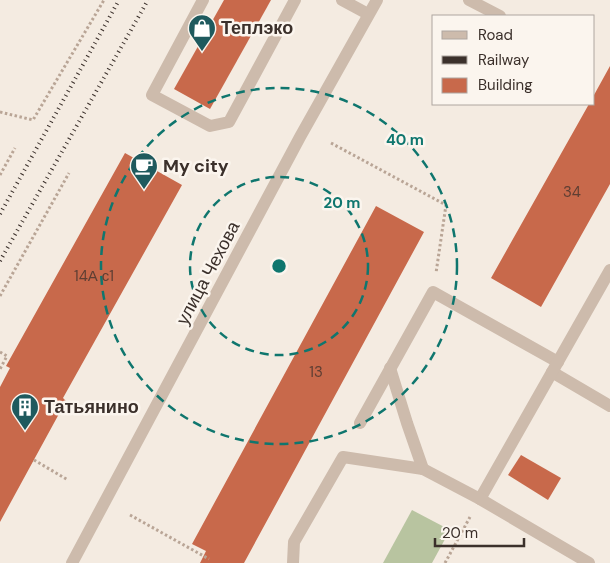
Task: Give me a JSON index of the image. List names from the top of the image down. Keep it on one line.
{"streets":{"street":["улица Чехова"]},"places":{"shop":["Теплэко"],"cafe":["My city"],"building":["Татьянино"]},"house_numbers":["34","14А с1","13"],"legend":["Road","Railway","Building"],"scale_bar":"20 m","rings":["40 m","20 m"]}
